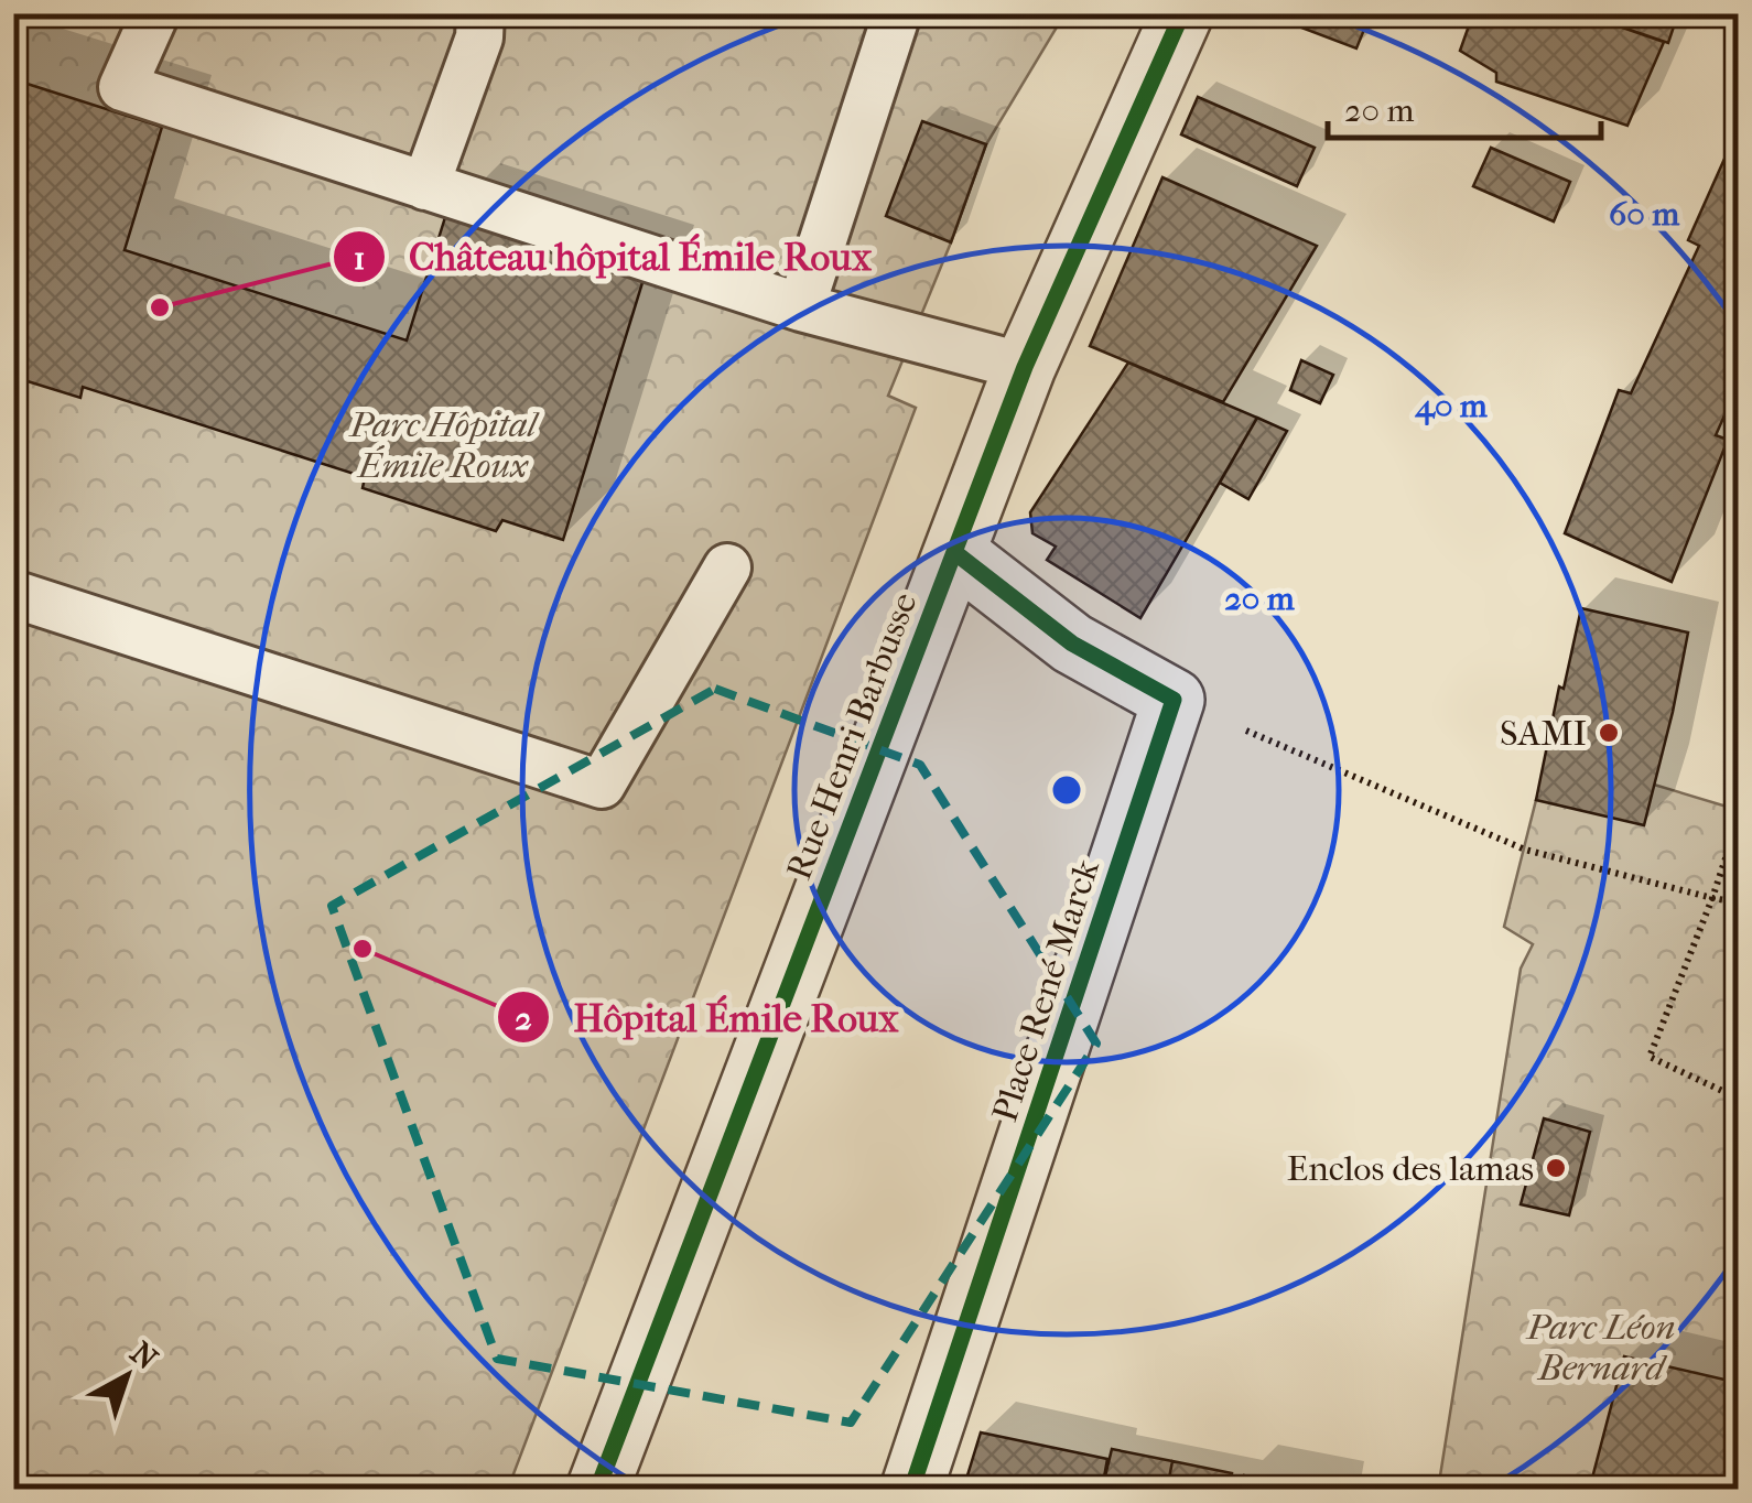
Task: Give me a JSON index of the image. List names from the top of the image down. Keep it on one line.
{"streets":{"street":["Rue Henri Barbusse","Place René Marck"]},"parks":["Parc Hôpital Émile Roux","Parc Léon Bernard"],"places":["Château hôpital Émile Roux","SAMI","Hôpital Émile Roux","Enclos des lamas"],"scale_bar":"20 m","north":"top right","rings":["60 m","40 m","20 m"]}
